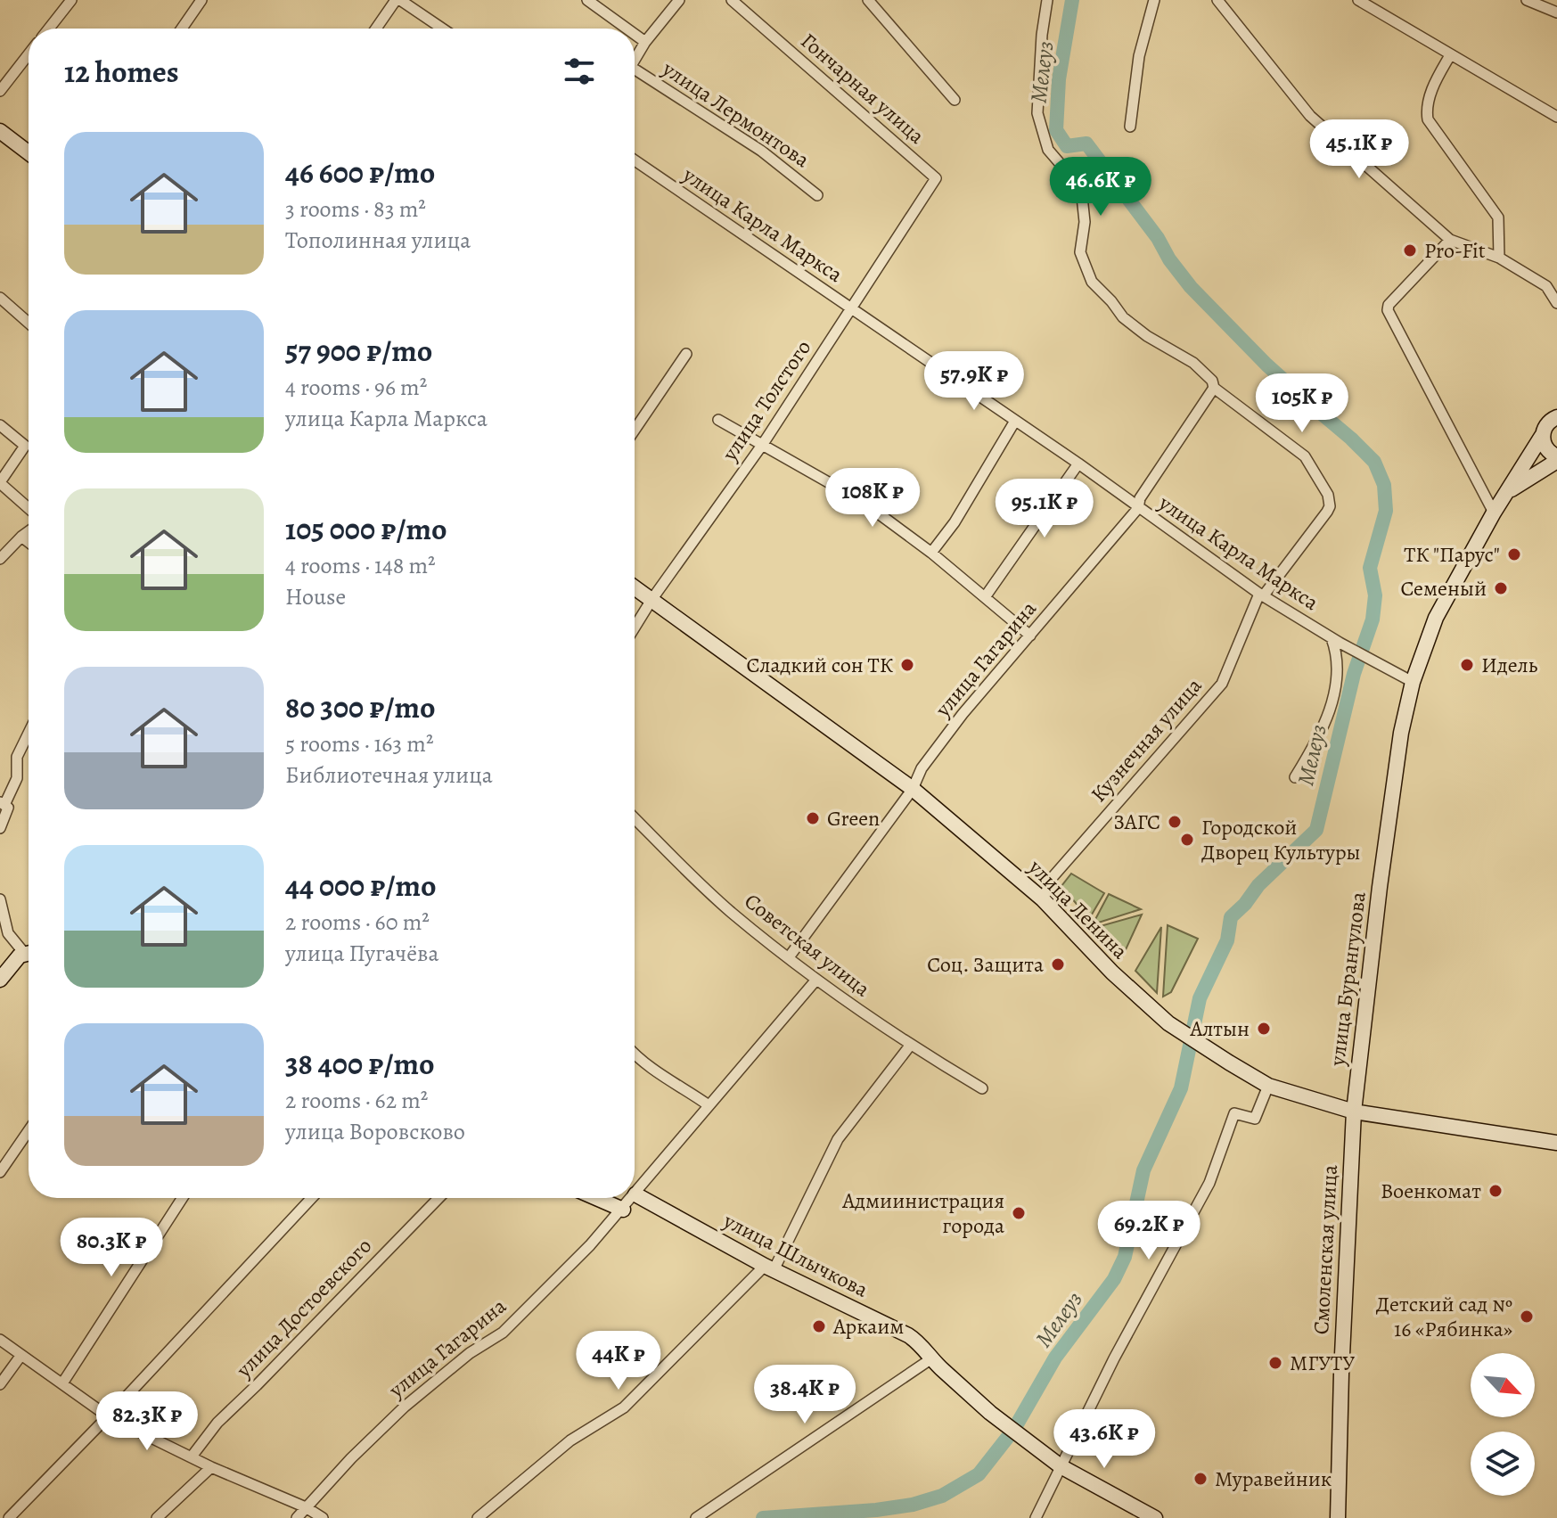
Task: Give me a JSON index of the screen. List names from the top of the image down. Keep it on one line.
{"streets":{"main road":["улица Ленина","улица Бурангулова","Смоленская улица","улица Шлычкова"],"street":["Гончарная улица","улица Лермонтова","улица Карла Маркса","улица Толстого","улица Гагарина","Кузнечная улица","Советская улица","улица Достоевского"]},"crossings":[["Гончарная улица","улица Толстого"],["улица Карла Маркса","улица Толстого"],["улица Карла Маркса","улица Гагарина"],["улица Карла Маркса","Кузнечная улица"],["улица Карла Маркса","улица Бурангулова"],["улица Толстого","улица Ленина"],["улица Гагарина","Кузнечная улица"],["улица Гагарина","улица Ленина"],["улица Гагарина","Советская улица"],["улица Гагарина","улица Шлычкова"],["Кузнечная улица","улица Ленина"],["улица Ленина","улица Бурангулова"],["улица Ленина","Смоленская улица"],["улица Бурангулова","Смоленская улица"]],"water":["Мелеуз"],"places":["Pro-Fit","ТК \"Парус\"","Семеный","Сладкий сон ТК","Идель","Green","ЗАГС","Городской Дворец Культуры","Соц. Защита","Алтын","Военкомат","Адмиинистрация города","Детский сад № 16 «Рябинка»","Аркаим","МГУТУ","Муравейник"],"north":"bottom right","page":{"heading":"12 homes","list":[{"name":"46 600 ₽/mo","note":"3 rooms · 83 m² · Тополинная улица"},{"name":"57 900 ₽/mo","note":"4 rooms · 96 m² · улица Карла Маркса"},{"name":"105 000 ₽/mo","note":"4 rooms · 148 m² · House"},{"name":"80 300 ₽/mo","note":"5 rooms · 163 m² · Библиотечная улица"},{"name":"44 000 ₽/mo","note":"2 rooms · 60 m² · улица Пугачёва"},{"name":"38 400 ₽/mo","note":"2 rooms · 62 m² · улица Воровсково"}],"price":["45.1K ₽","46.6K ₽","57.9K ₽","105K ₽","108K ₽","95.1K ₽","69.2K ₽","80.3K ₽","44K ₽","38.4K ₽","82.3K ₽","43.6K ₽"]}}
